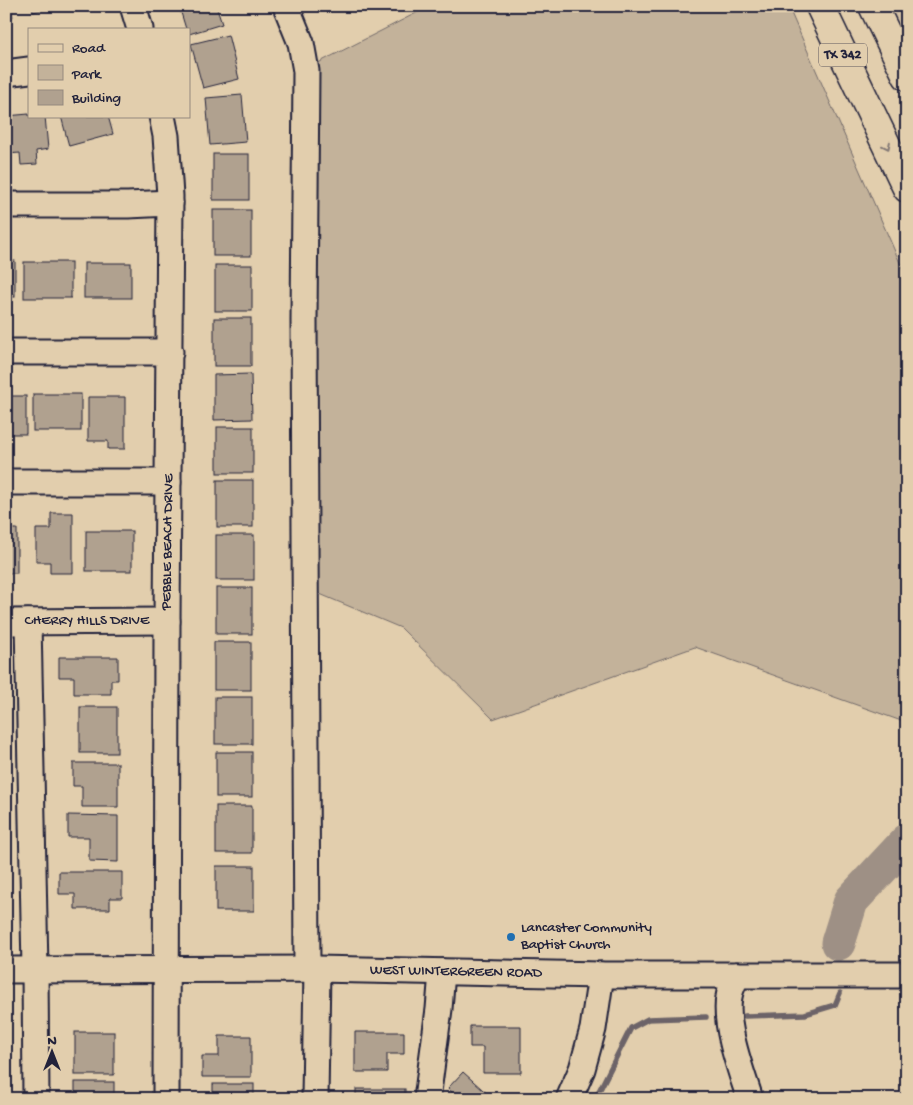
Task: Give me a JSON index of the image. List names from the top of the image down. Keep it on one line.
{"streets":{"main road":["TX 342"],"street":["PEBBLE BEACH DRIVE","CHERRY HILLS DRIVE","WEST WINTERGREEN ROAD"]},"crossings":[["PEBBLE BEACH DRIVE","CHERRY HILLS DRIVE"],["PEBBLE BEACH DRIVE","WEST WINTERGREEN ROAD"]],"places":["Lancaster Community Baptist Church"],"legend":["Road","Park","Building"],"north":"top"}
